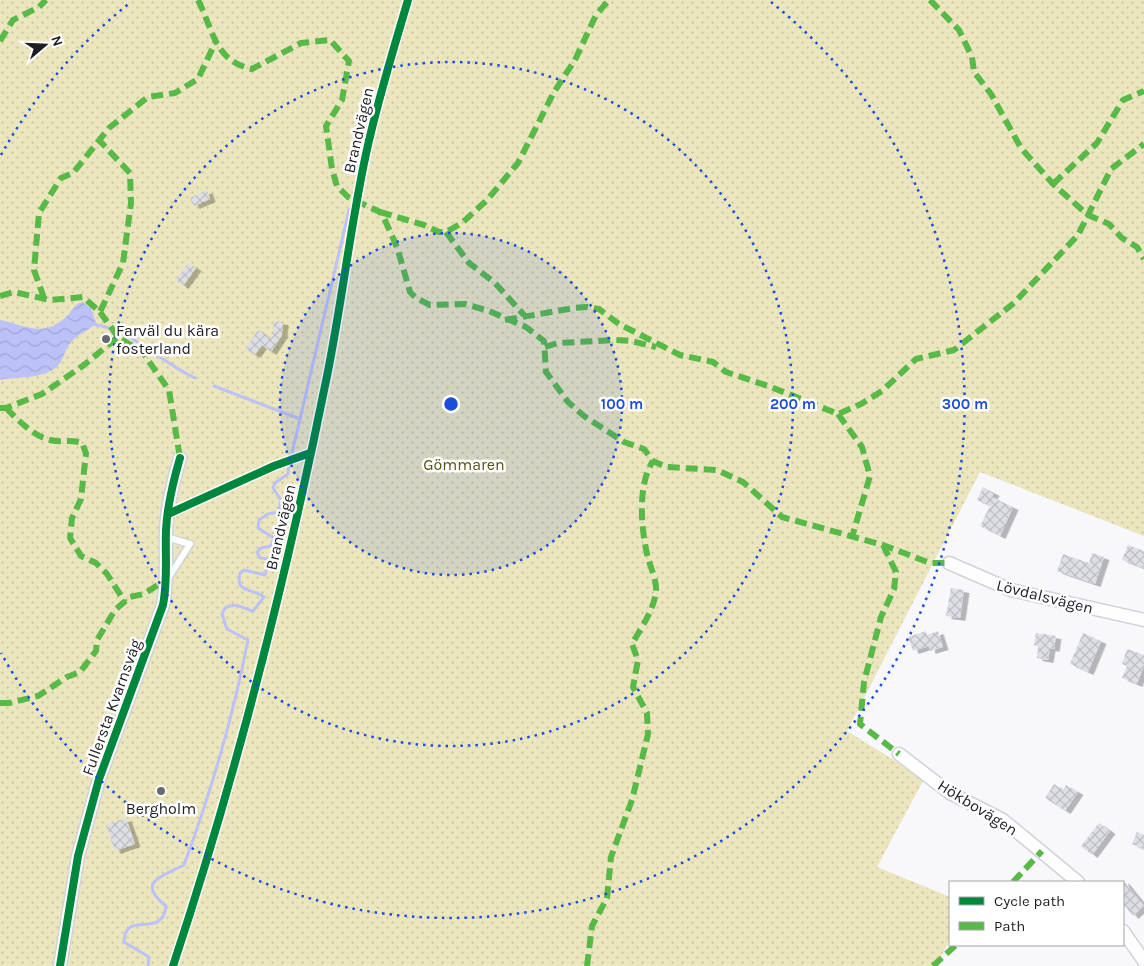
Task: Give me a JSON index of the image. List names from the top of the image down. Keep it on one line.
{"streets":{"street":["Lövdalsvägen","Fullersta Kvarnsväg","Hökbovägen"],"lane":["Brandvägen"]},"parks":["Gömmaren"],"places":["Farväl du kära fosterland","Bergholm"],"legend":["Cycle path","Path"],"north":"right","rings":["100 m","200 m","300 m"]}
